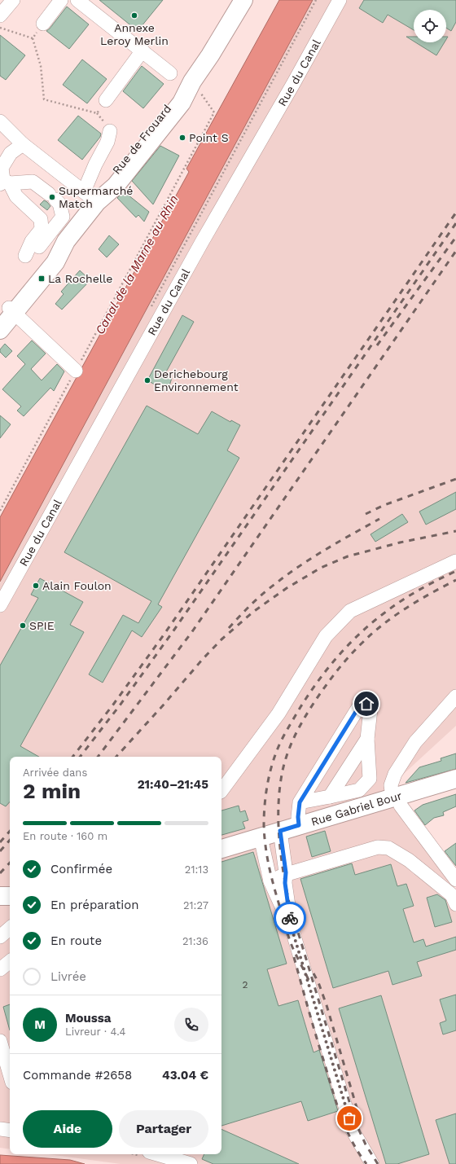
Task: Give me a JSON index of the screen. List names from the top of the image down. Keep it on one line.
{"streets":{"main road":["Rue de Frouard","Rue Gabriel Bour"],"street":["Rue du Canal"]},"water":["Canal de la Marne au Rhin"],"places":{"other":["Annexe Leroy Merlin","Point S","Supermarché Match","Derichebourg Environnement","Alain Foulon","SPIE"],"transit":["La Rochelle"]},"house_numbers":["2"],"page":{"heading":["2 min","Arrivée dans","21:40–21:45"],"panel":["Moussa","Livreur · 4.4","Commande #2658","43.04 €"],"bar":"En route · 160 m","list":[["Confirmée","21:13"],["En préparation","21:27"],["En route","21:36"],"Livrée"],"round":"M","buttons":["Aide","Partager"]}}
